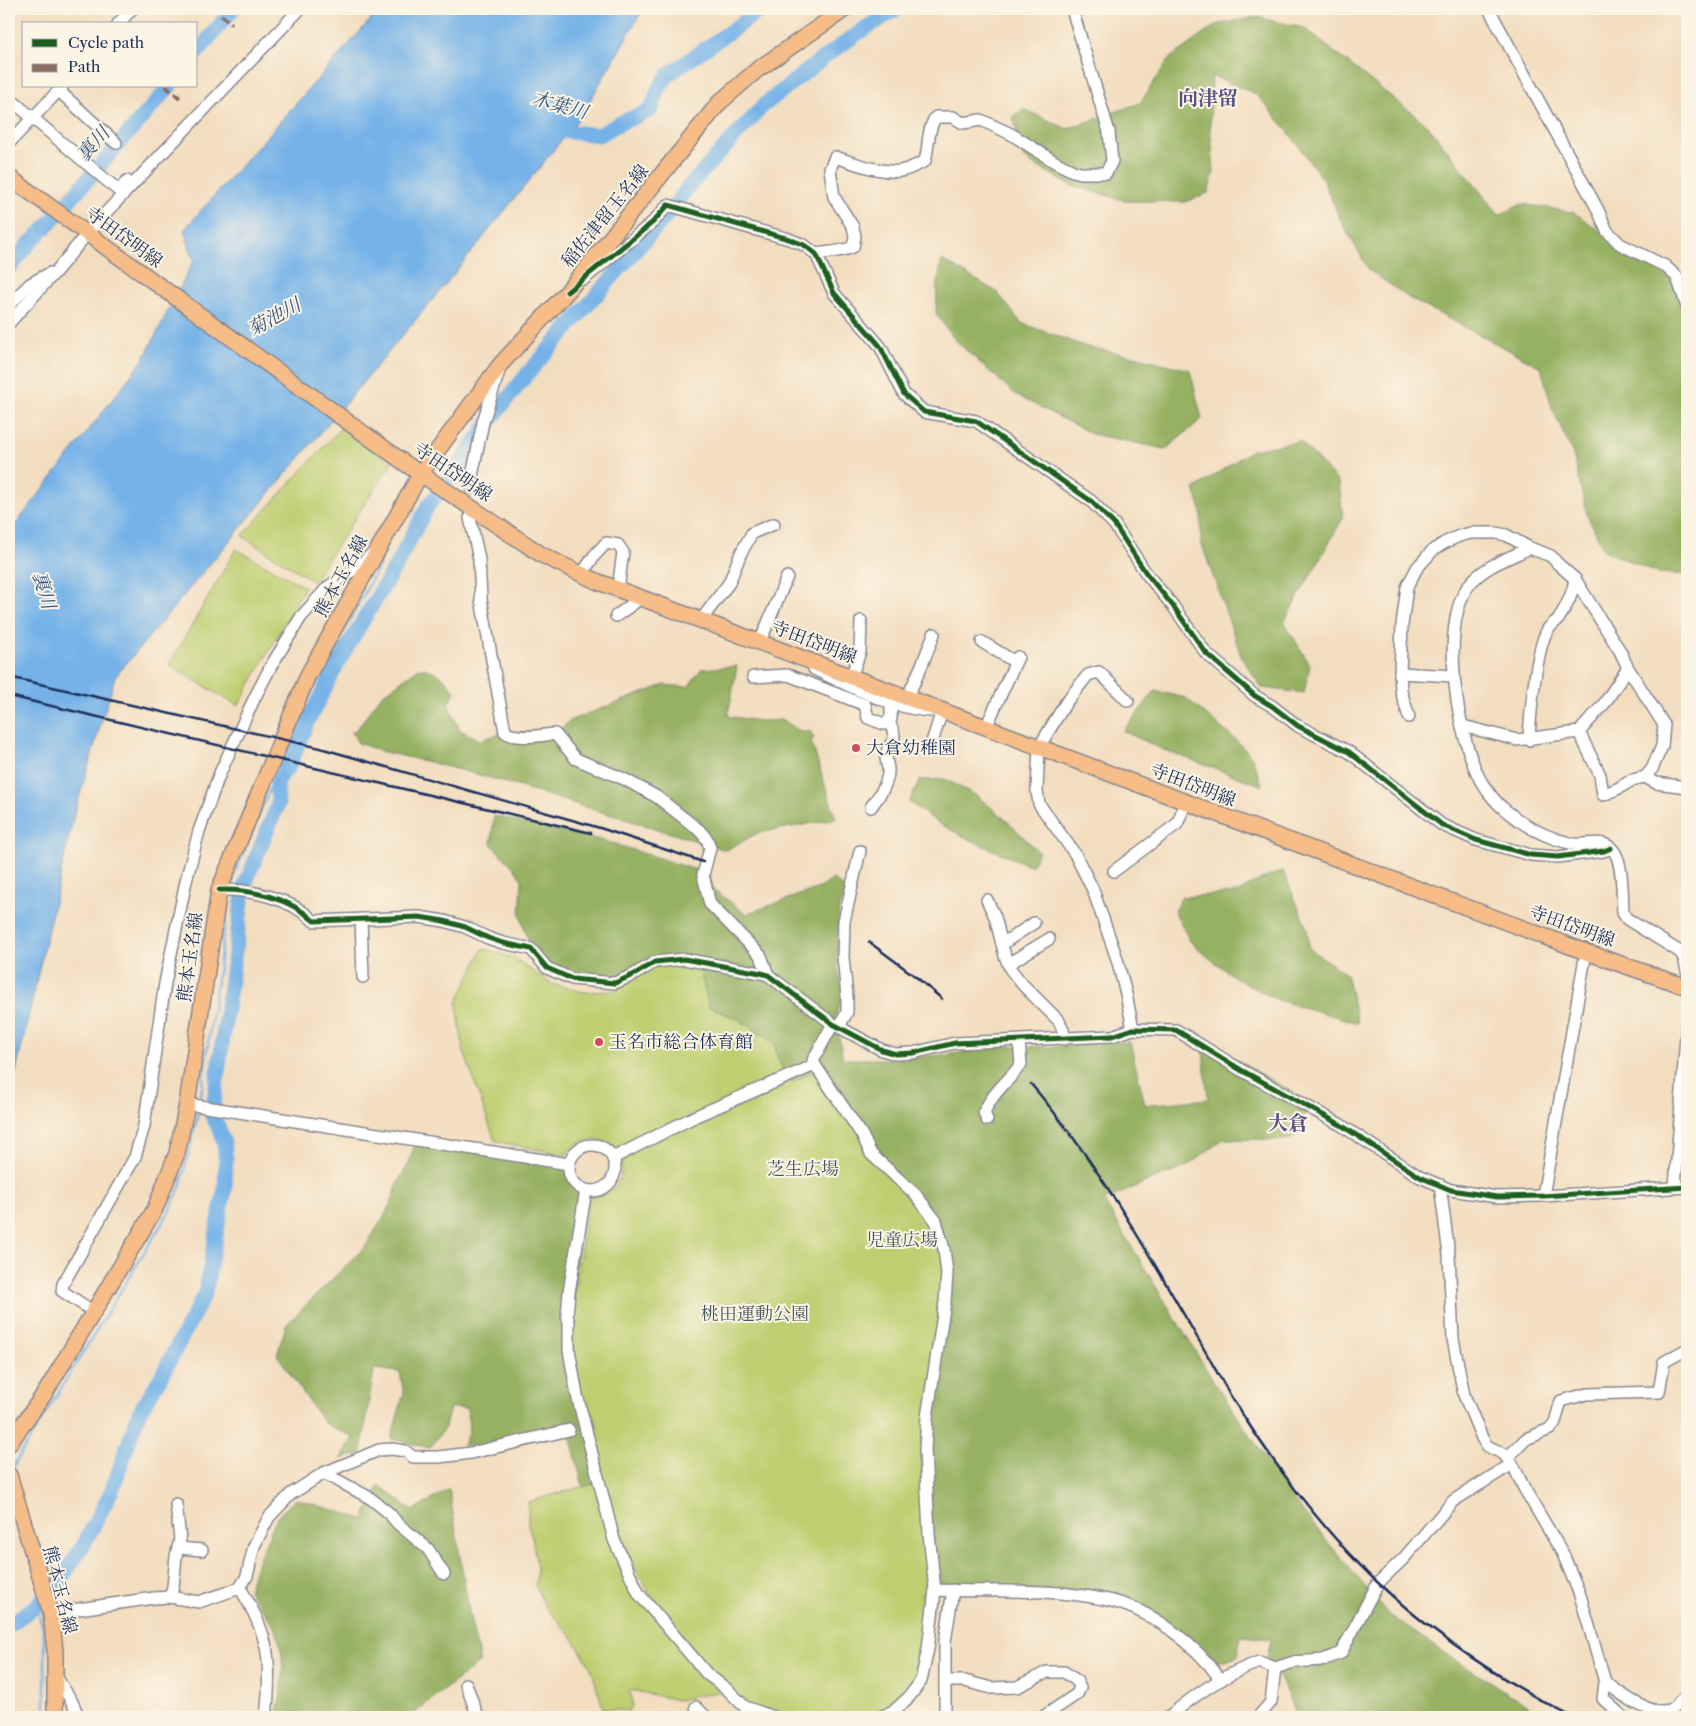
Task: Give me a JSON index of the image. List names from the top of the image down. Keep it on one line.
{"streets":{"main road":["稲佐津留玉名線","寺田岱明線","熊本玉名線"]},"crossings":[["稲佐津留玉名線","寺田岱明線"],["稲佐津留玉名線","熊本玉名線"],["寺田岱明線","熊本玉名線"]],"districts":["向津留","大倉"],"water":["木葉川","裏川","菊池川"],"parks":["芝生広場","児童広場","桃田運動公園"],"places":["大倉幼稚園","玉名市総合体育館"],"legend":["Cycle path","Path"]}
